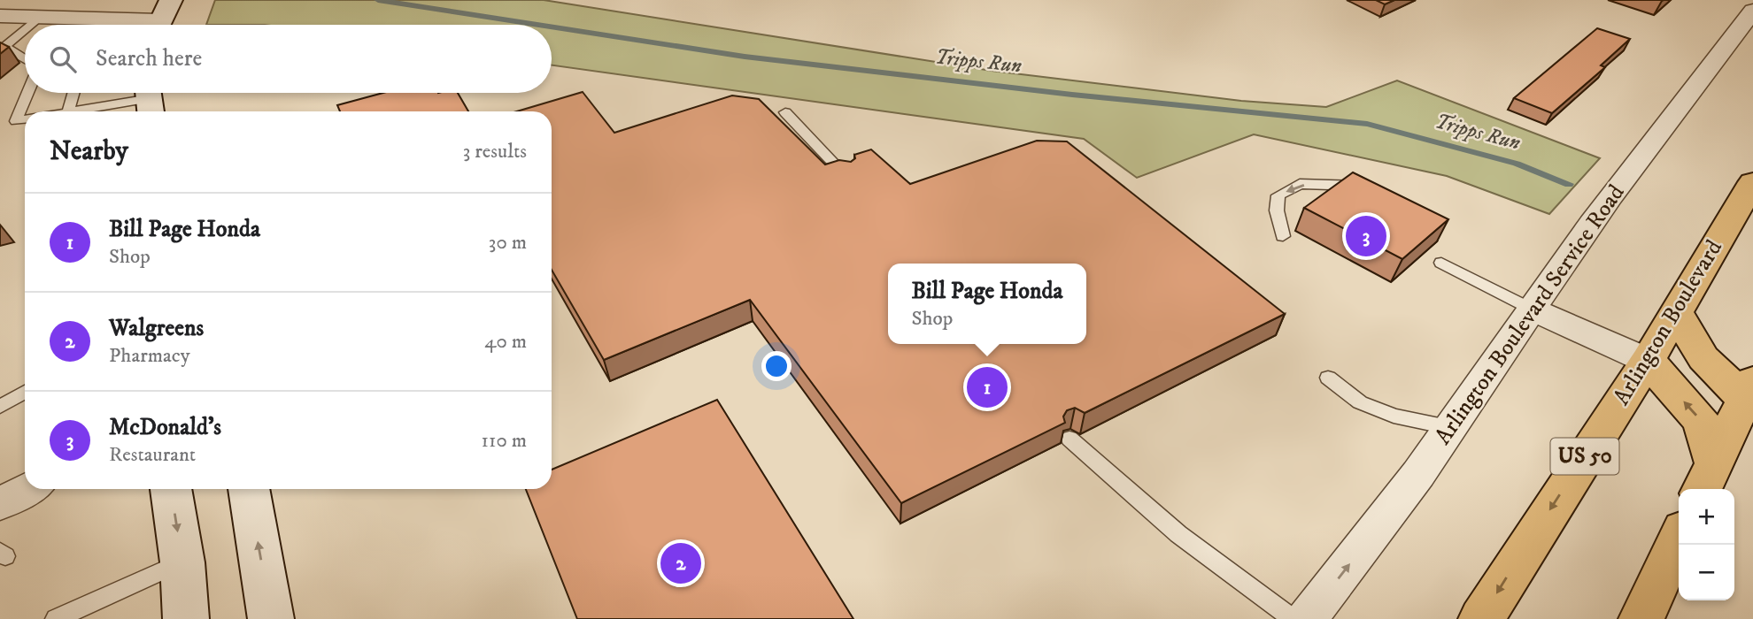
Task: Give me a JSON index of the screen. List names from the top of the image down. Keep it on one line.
{"streets":{"highway":["Arlington Boulevard","US 50"],"street":["Arlington Boulevard Service Road"]},"water":["Tripps Run"],"page":{"search":"Search here","heading":["Nearby","3 results"],"list":[{"mark":"1","name":"Bill Page Honda","note":"Shop","value":"30 m"},{"mark":"2","name":"Walgreens","note":"Pharmacy","value":"40 m"},{"mark":"3","name":"McDonald's","note":"Restaurant","value":"110 m"}],"pins":["3","1","2"],"popup":["Bill Page Honda","Shop"],"map_buttons":["+","−"]}}
